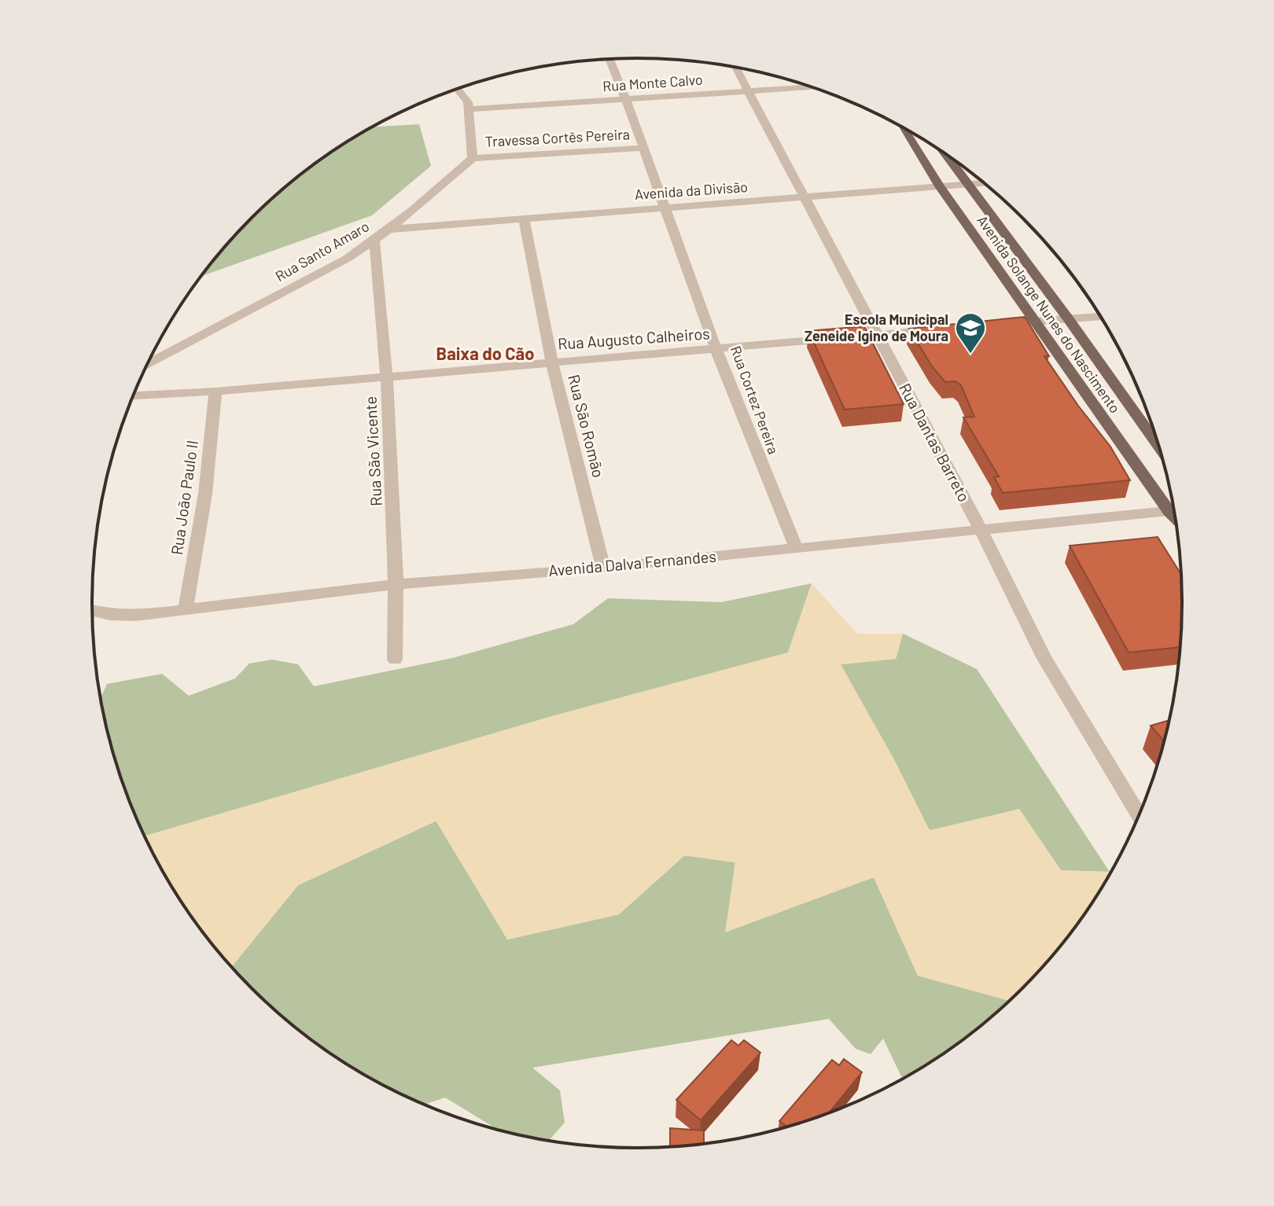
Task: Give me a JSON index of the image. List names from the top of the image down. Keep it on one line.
{"streets":{"main road":["Avenida Solange Nunes do Nascimento"],"street":["Rua Monte Calvo","Travessa Cortês Pereira","Avenida da Divisão","Rua Santo Amaro","Rua Augusto Calheiros","Rua Cortez Pereira","Rua São Romão","Rua Dantas Barreto","Rua São Vicente","Rua João Paulo II","Avenida Dalva Fernandes"]},"crossings":[["Rua Monte Calvo","Rua Cortez Pereira"],["Rua Monte Calvo","Rua Dantas Barreto"],["Travessa Cortês Pereira","Rua Santo Amaro"],["Travessa Cortês Pereira","Rua Cortez Pereira"],["Avenida da Divisão","Rua Santo Amaro"],["Avenida da Divisão","Avenida Solange Nunes do Nascimento"],["Avenida da Divisão","Rua Cortez Pereira"],["Avenida da Divisão","Rua São Romão"],["Avenida da Divisão","Rua Dantas Barreto"],["Rua Santo Amaro","Rua São Vicente"],["Rua Augusto Calheiros","Rua Cortez Pereira"],["Rua Augusto Calheiros","Rua São Romão"],["Rua Augusto Calheiros","Rua Dantas Barreto"],["Rua Augusto Calheiros","Rua São Vicente"],["Rua Augusto Calheiros","Rua João Paulo II"],["Rua Cortez Pereira","Avenida Dalva Fernandes"],["Rua São Romão","Avenida Dalva Fernandes"],["Rua Dantas Barreto","Avenida Dalva Fernandes"],["Rua São Vicente","Avenida Dalva Fernandes"],["Rua João Paulo II","Avenida Dalva Fernandes"]],"districts":["Baixa do Cão"],"places":{"school or university":["Escola Municipal Zeneide Igino de Moura"]}}
